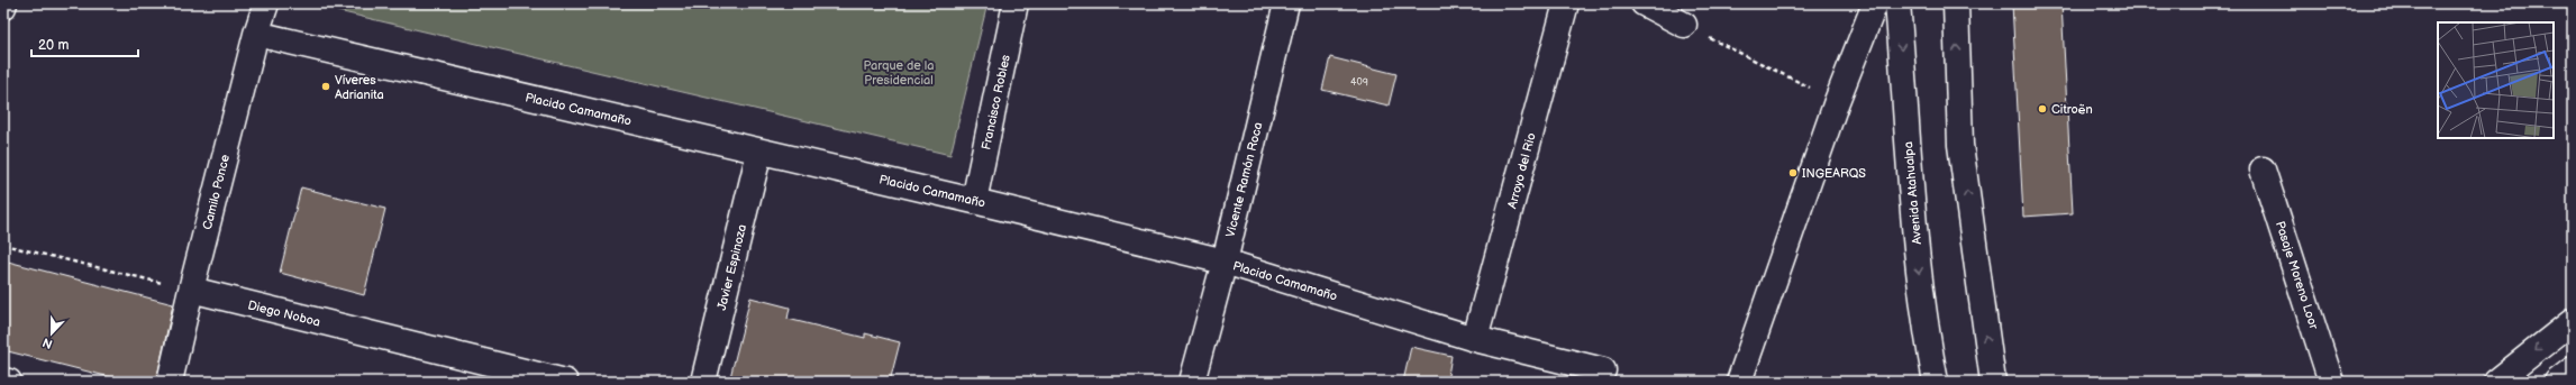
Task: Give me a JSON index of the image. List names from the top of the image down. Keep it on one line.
{"streets":{"street":["Francisco Robles","Placido Camamaño","Arroyo del Rio","Vicente Ramón Roca","Camilo Ponce","Avenida Atahualpa","Javier Espinoza","Pasaje Moreno Loor","Diego Noboa"]},"crossings":[["Francisco Robles","Placido Camamaño"],["Placido Camamaño","Arroyo del Rio"],["Placido Camamaño","Vicente Ramón Roca"],["Placido Camamaño","Camilo Ponce"],["Placido Camamaño","Javier Espinoza"],["Camilo Ponce","Diego Noboa"]],"parks":["Parque de la Presidencial"],"places":["Víveres Adrianita","Citroën","INGEARQS"],"house_numbers":["409"],"scale_bar":"20 m","north":"bottom"}
